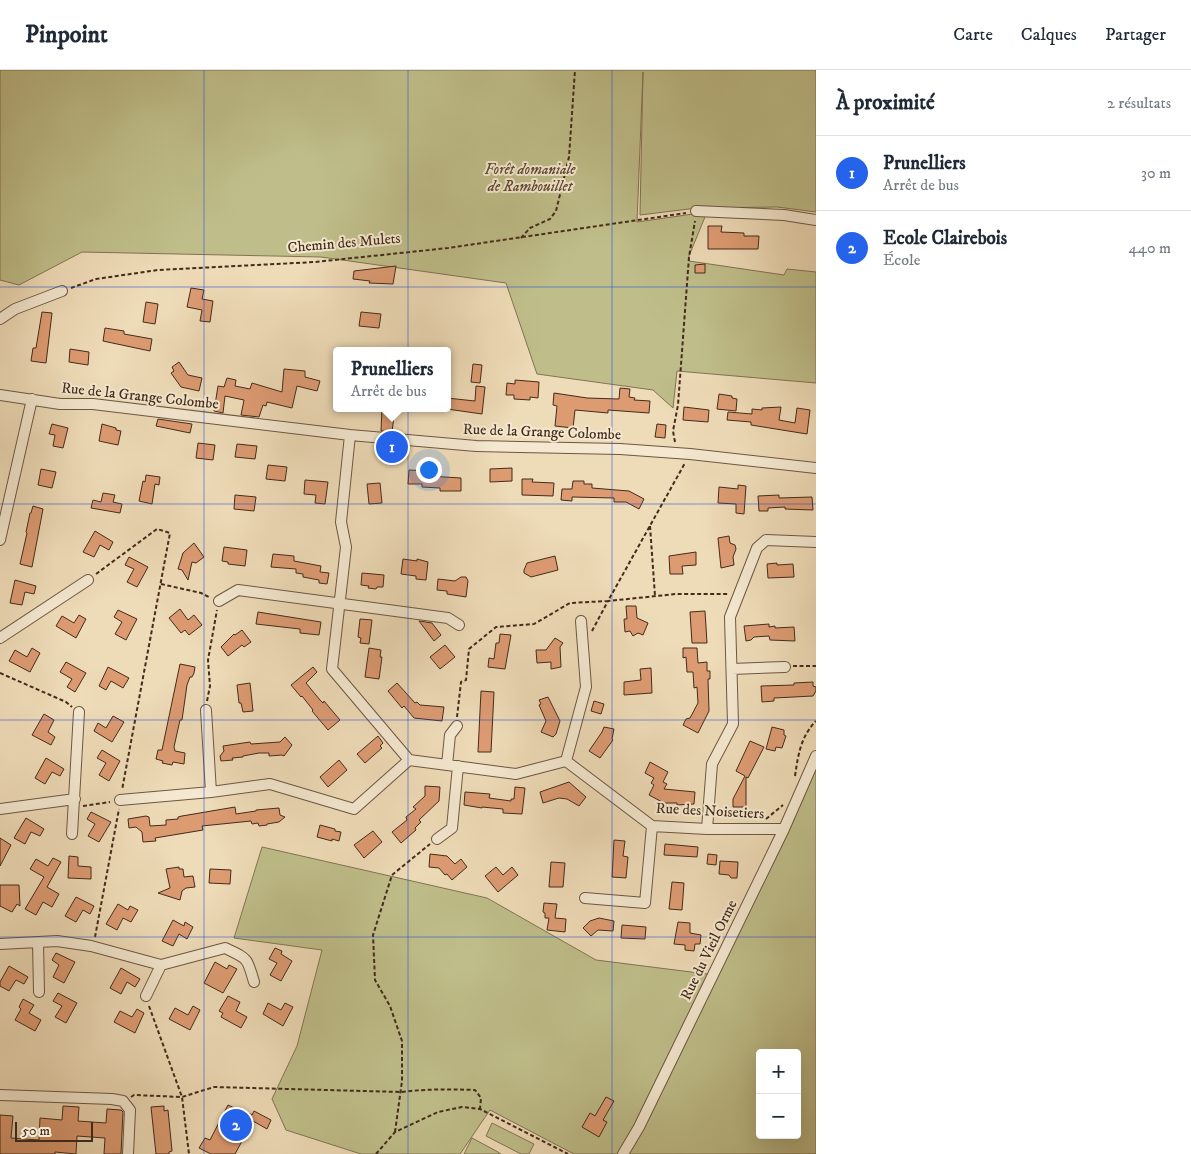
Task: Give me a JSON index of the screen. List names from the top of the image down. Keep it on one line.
{"streets":{"street":["Rue de la Grange Colombe","Rue des Noisetiers","Rue du Vieil Orme"],"path":["Chemin des Mulets"]},"crossings":[["Rue des Noisetiers","Rue du Vieil Orme"]],"parks":["Forêt domaniale de Rambouillet"],"scale_bar":"50 m","page":{"header":"Pinpoint","nav":["Carte","Calques","Partager"],"heading":["À proximité","2 résultats"],"list":[{"mark":"1","name":"Prunelliers","note":"Arrêt de bus","value":"30 m"},{"mark":"2","name":"Ecole Clairebois","note":"École","value":"440 m"}],"popup":["Prunelliers","Arrêt de bus"],"pins":["1","2"],"map_buttons":["+","−"],"scale":"50 m"}}
